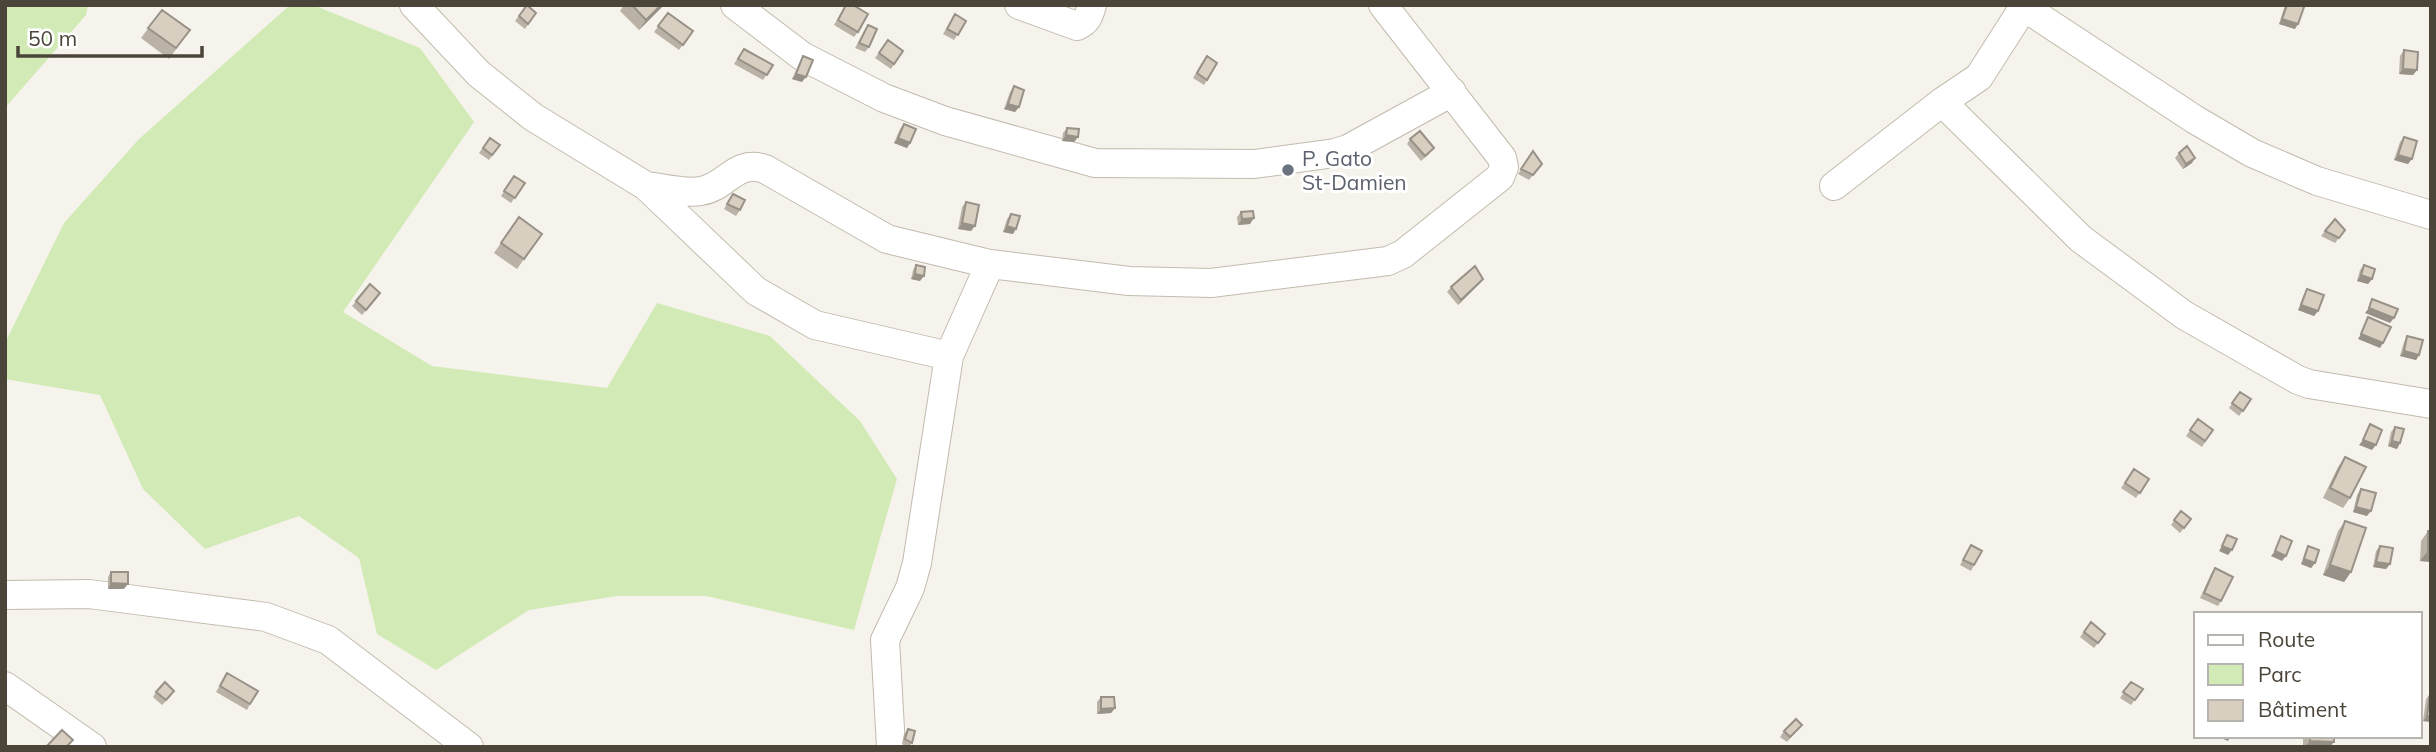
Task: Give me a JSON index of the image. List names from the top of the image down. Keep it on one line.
{"places":["P. Gato St-Damien"],"legend":["Route","Parc","Bâtiment"],"scale_bar":"50 m"}
